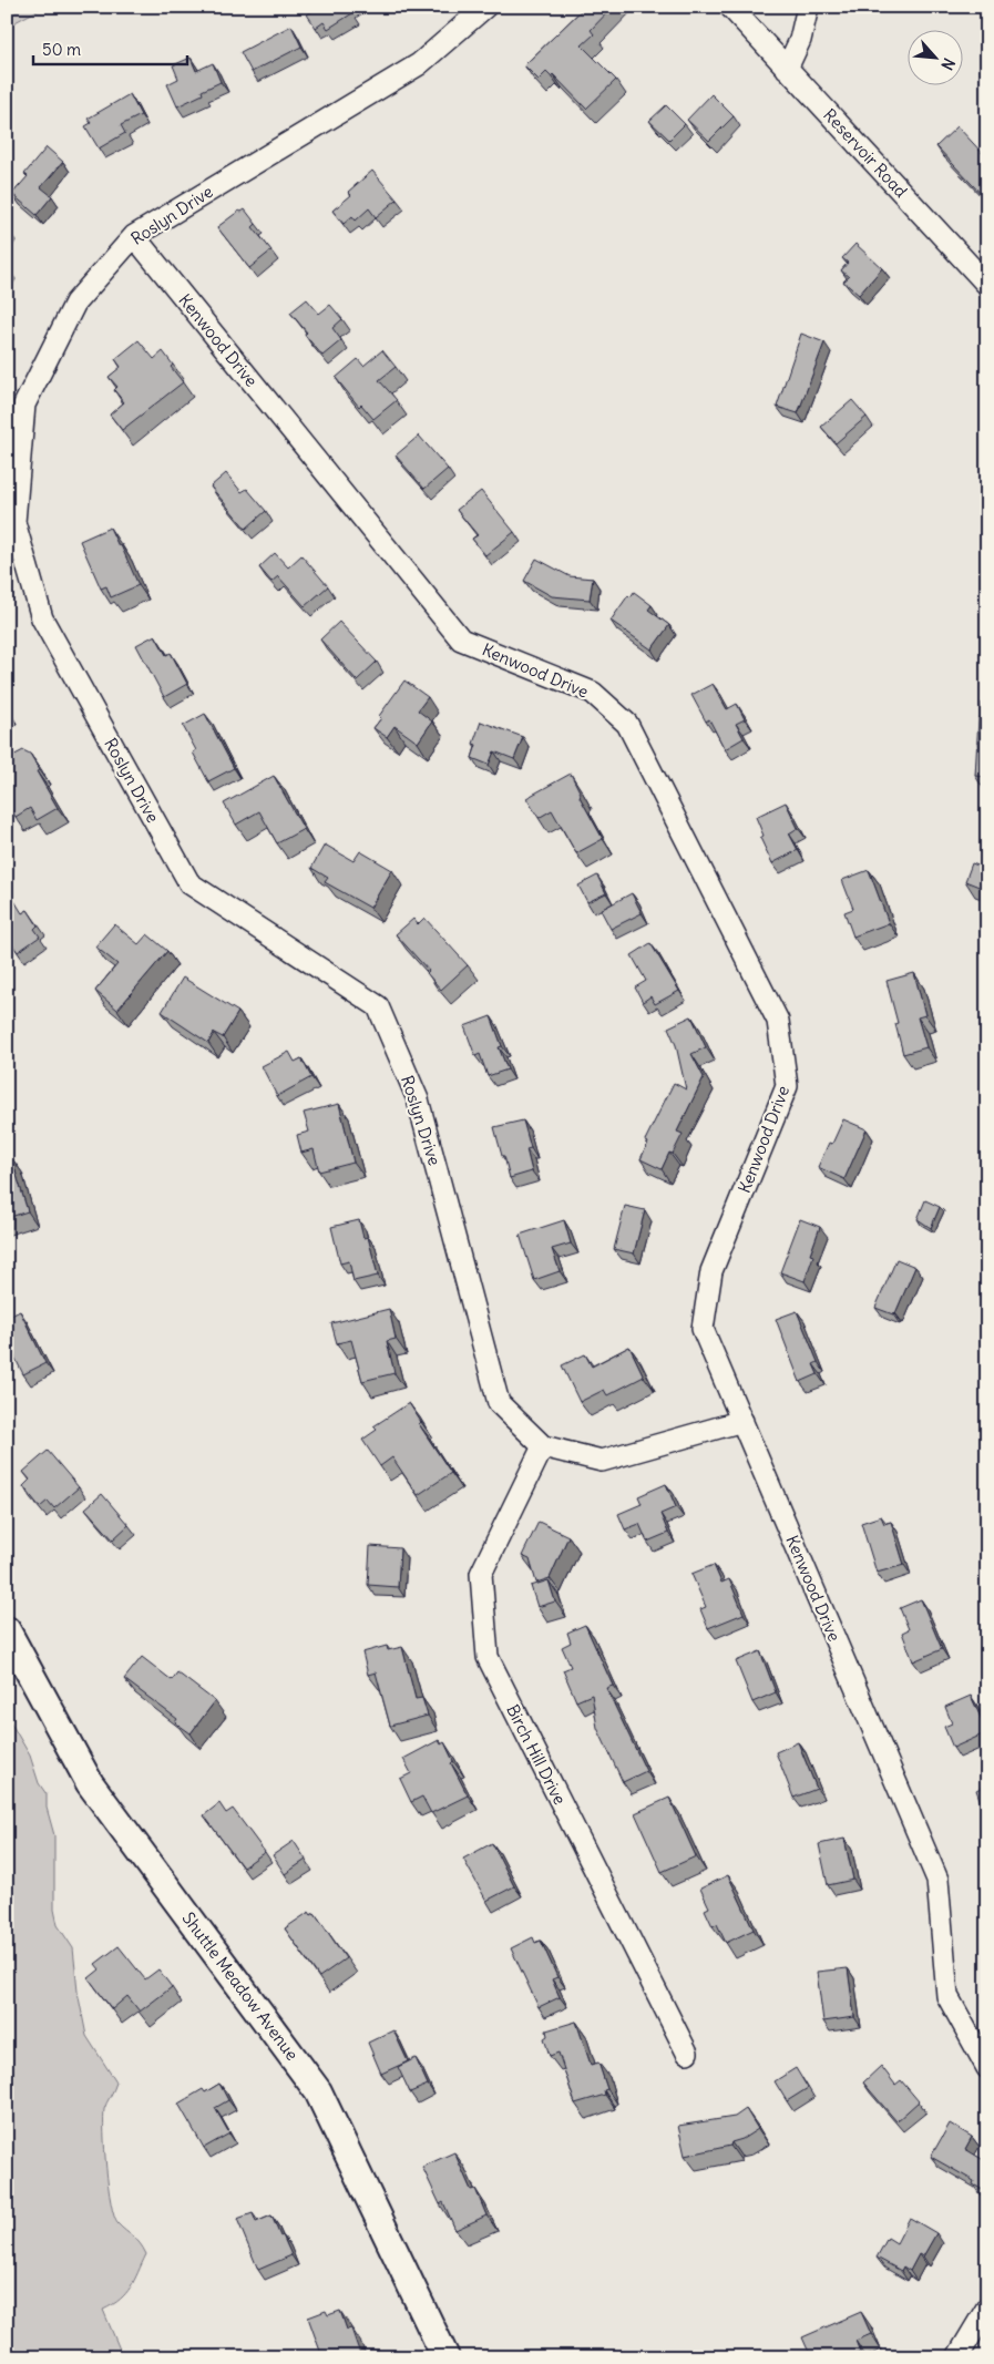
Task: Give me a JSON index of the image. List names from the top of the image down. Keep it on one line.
{"streets":{"street":["Reservoir Road","Roslyn Drive","Kenwood Drive","Birch Hill Drive","Shuttle Meadow Avenue"]},"crossings":[["Roslyn Drive","Kenwood Drive"],["Roslyn Drive","Birch Hill Drive"]],"scale_bar":"50 m","north":"bottom right"}
